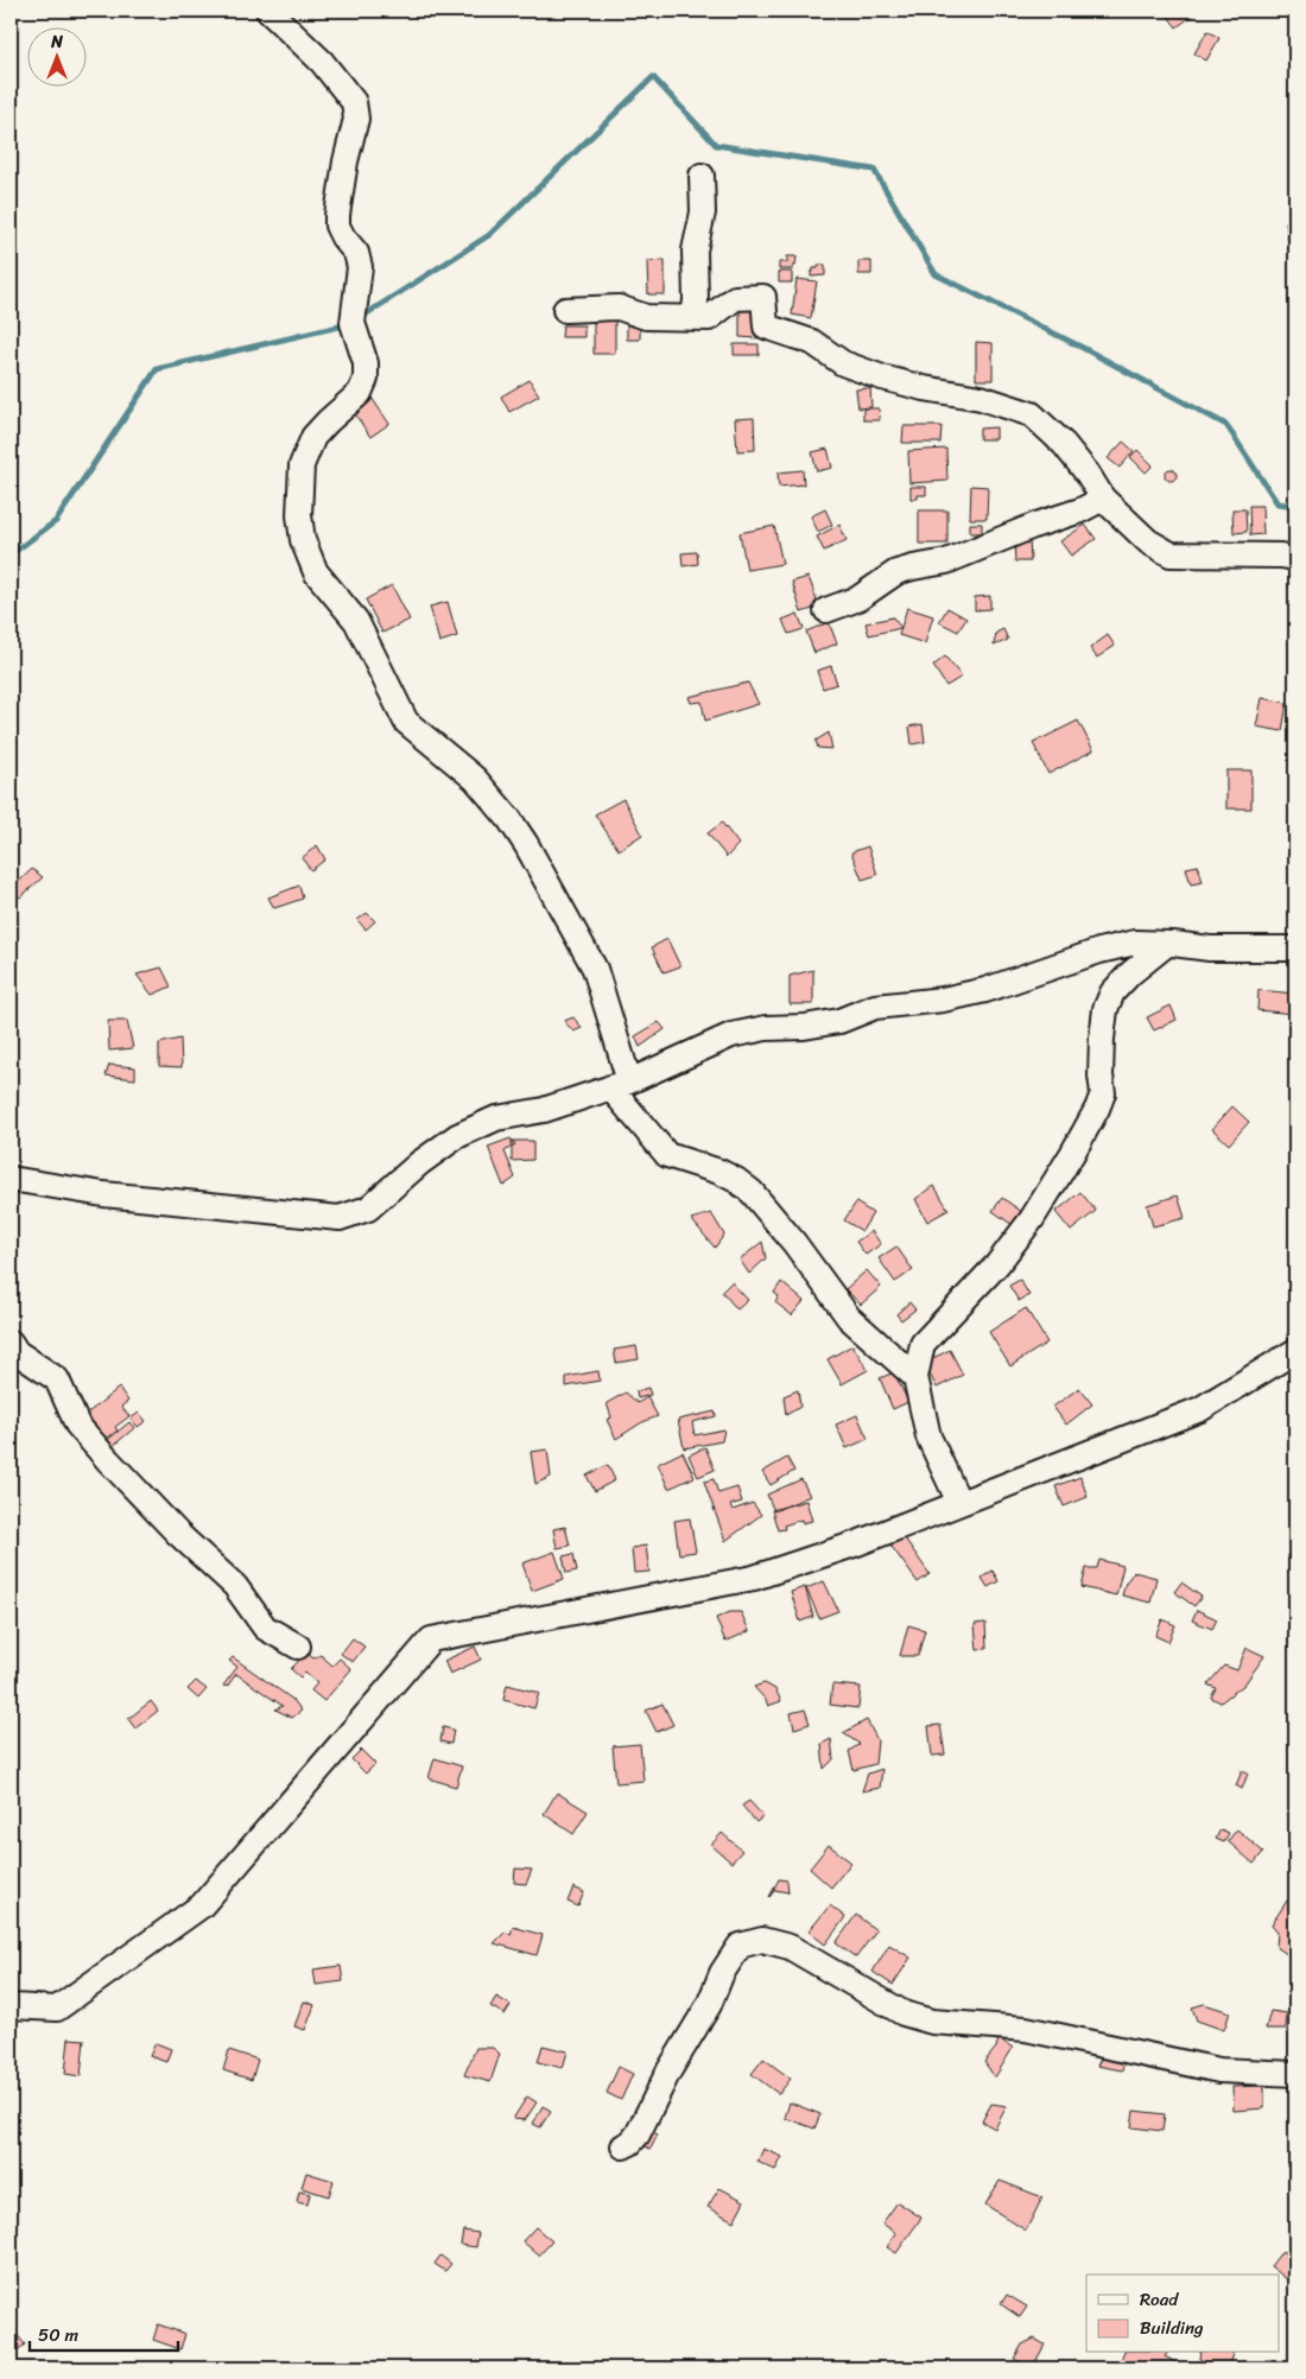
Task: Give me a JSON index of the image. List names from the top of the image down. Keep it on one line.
{"legend":["Road","Building"],"scale_bar":"50 m","north":"top"}
